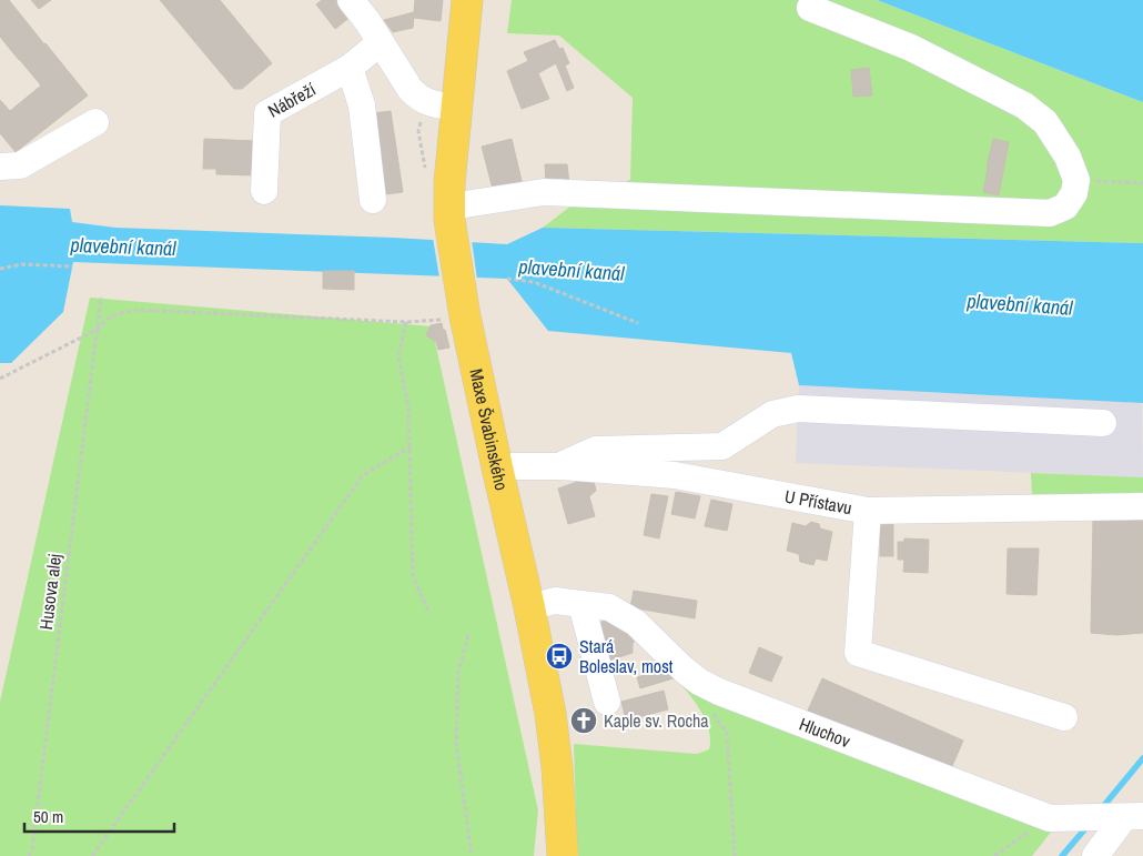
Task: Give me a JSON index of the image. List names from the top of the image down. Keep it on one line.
{"streets":{"main road":["Maxe Švabinského"],"street":["Nábřeží","U Přístavu","Hluchov"],"path":["Husova alej"]},"crossings":[["Maxe Švabinského","U Přístavu"],["Maxe Švabinského","Hluchov"]],"water":["plavební kanál"],"places":{"bus stop":["Stará Boleslav, most"],"church":["Kaple sv. Rocha"]},"scale_bar":"50 m"}
